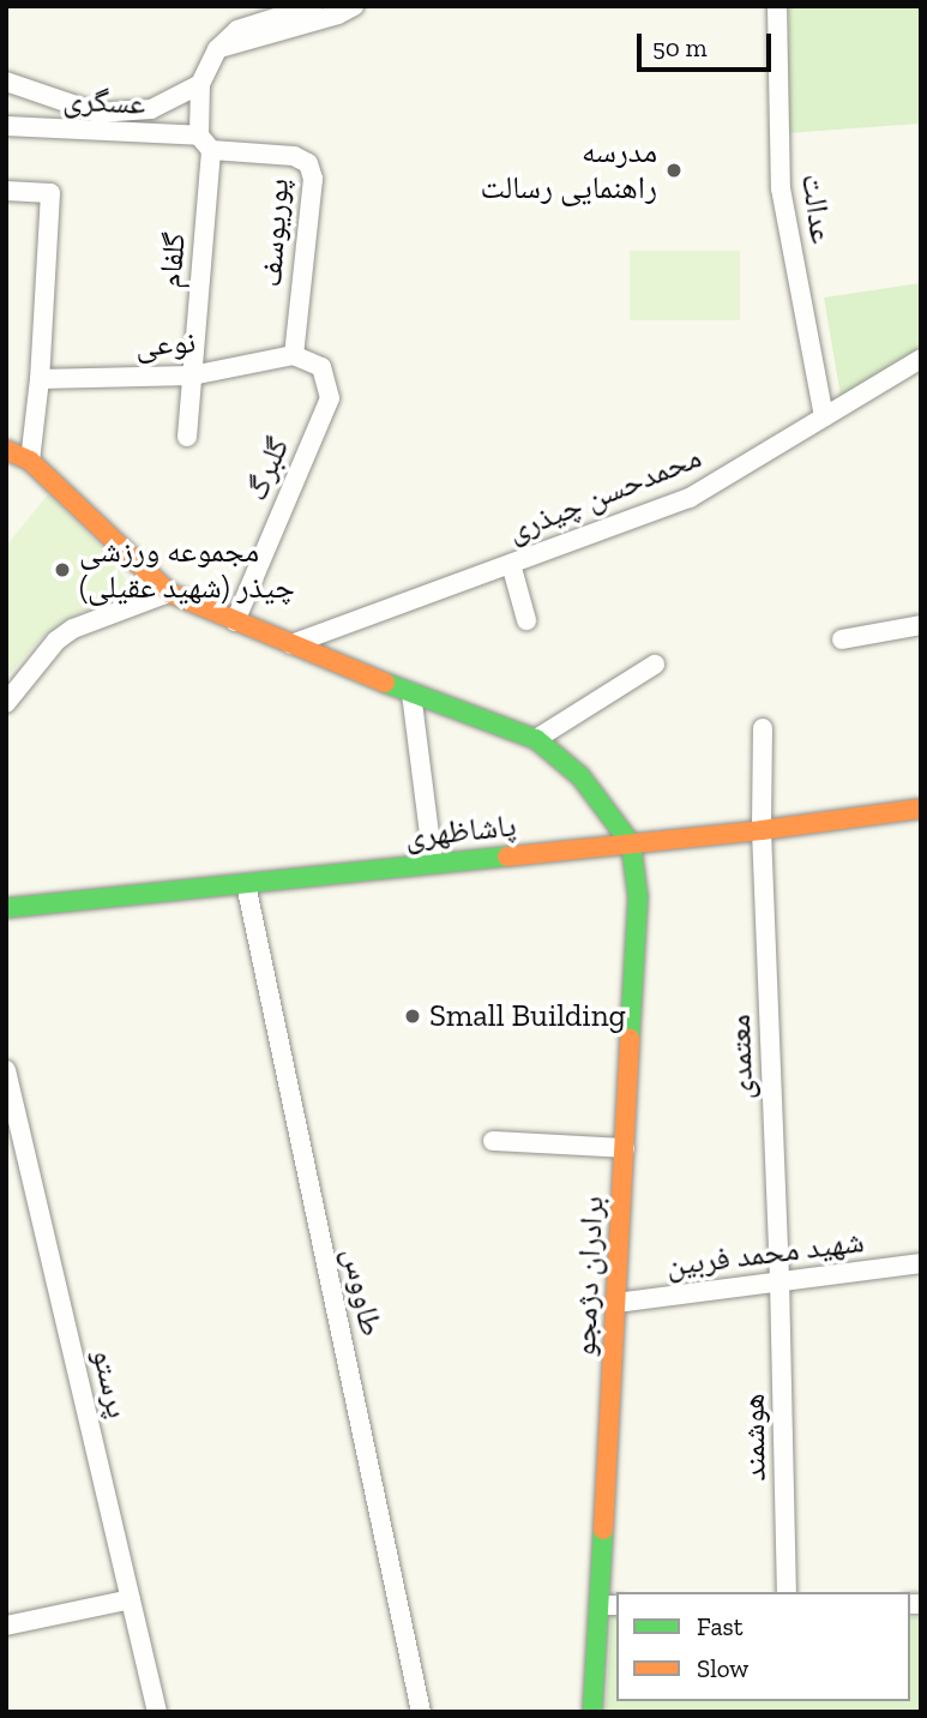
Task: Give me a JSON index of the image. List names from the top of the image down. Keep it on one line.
{"streets":{"street":["عسگری","عدالت","پوریوسف","گلفام","نوعی","گلبرگ","محمدحسن چیذری","پاشاظهری","معتمدی","شهید محمد فربین","برادران دژمجو","طاووس","پرستو","هوشمند"]},"crossings":[["عسگری","پوریوسف"],["عسگری","گلفام"],["عدالت","محمدحسن چیذری"],["پوریوسف","گلفام"],["پوریوسف","نوعی"],["پوریوسف","گلبرگ"],["گلفام","نوعی"],["نوعی","گلبرگ"],["پاشاظهری","معتمدی"],["پاشاظهری","برادران دژمجو"],["پاشاظهری","طاووس"],["معتمدی","شهید محمد فربین"],["معتمدی","هوشمند"],["شهید محمد فربین","برادران دژمجو"],["شهید محمد فربین","هوشمند"]],"places":["مدرسه راهنمایی رسالت","مجموعه ورزشی چیذر (شهید عقیلی)","Small Building"],"legend":["Fast","Slow"],"scale_bar":"50 m"}
